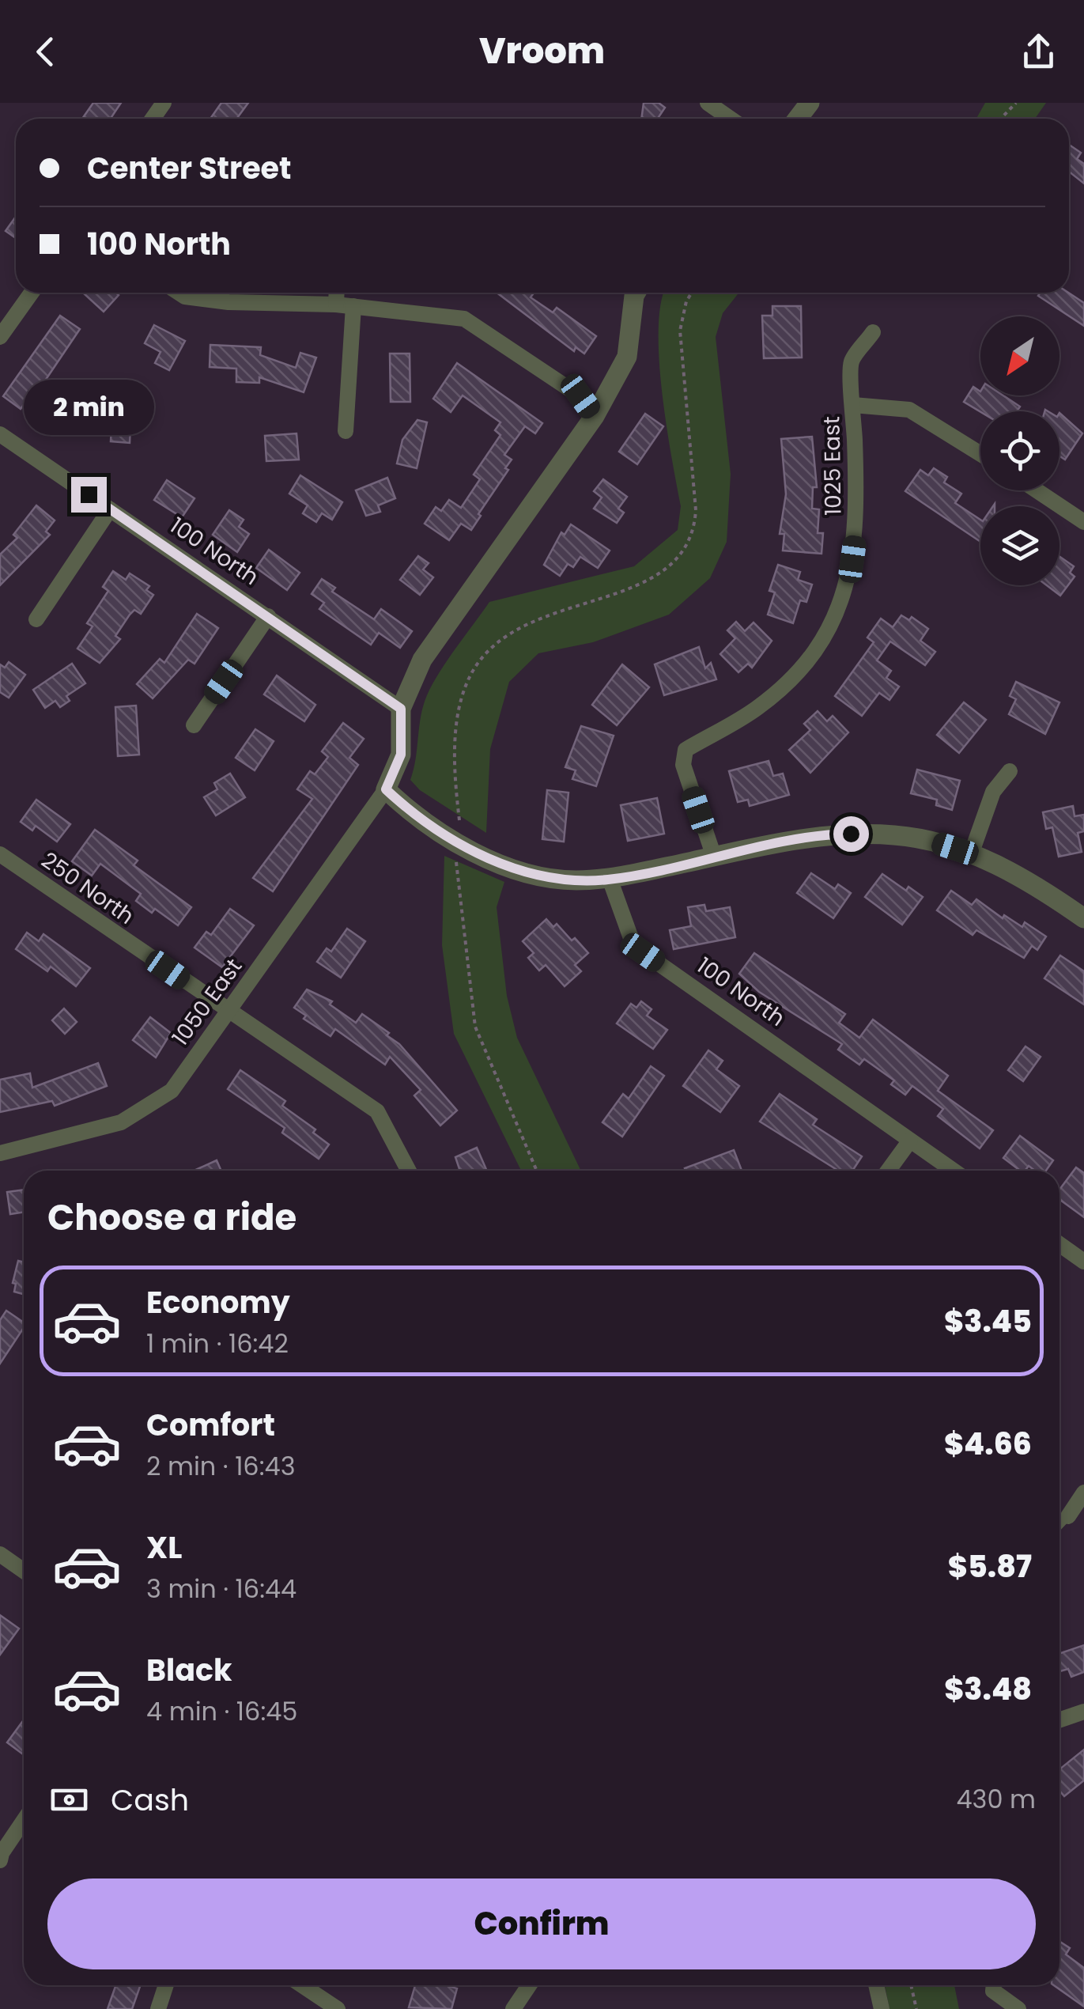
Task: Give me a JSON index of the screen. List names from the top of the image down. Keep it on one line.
{"streets":{"street":["1025 East","100 North","250 North","1050 East"]},"crossings":[["250 North","1050 East"]],"north":"bottom left","page":{"header":"Vroom","banner":["Center Street","100 North"],"bubble":"2 min","heading":"Choose a ride","list":[{"name":"Economy","note":"1 min · 16:42","value":"$3.45"},{"name":"Comfort","note":"2 min · 16:43","value":"$4.66"},{"name":"XL","note":"3 min · 16:44","value":"$5.87"},{"name":"Black","note":"4 min · 16:45","value":"$3.48"}],"pay":["Cash","430 m"],"buttons":"Confirm"}}
